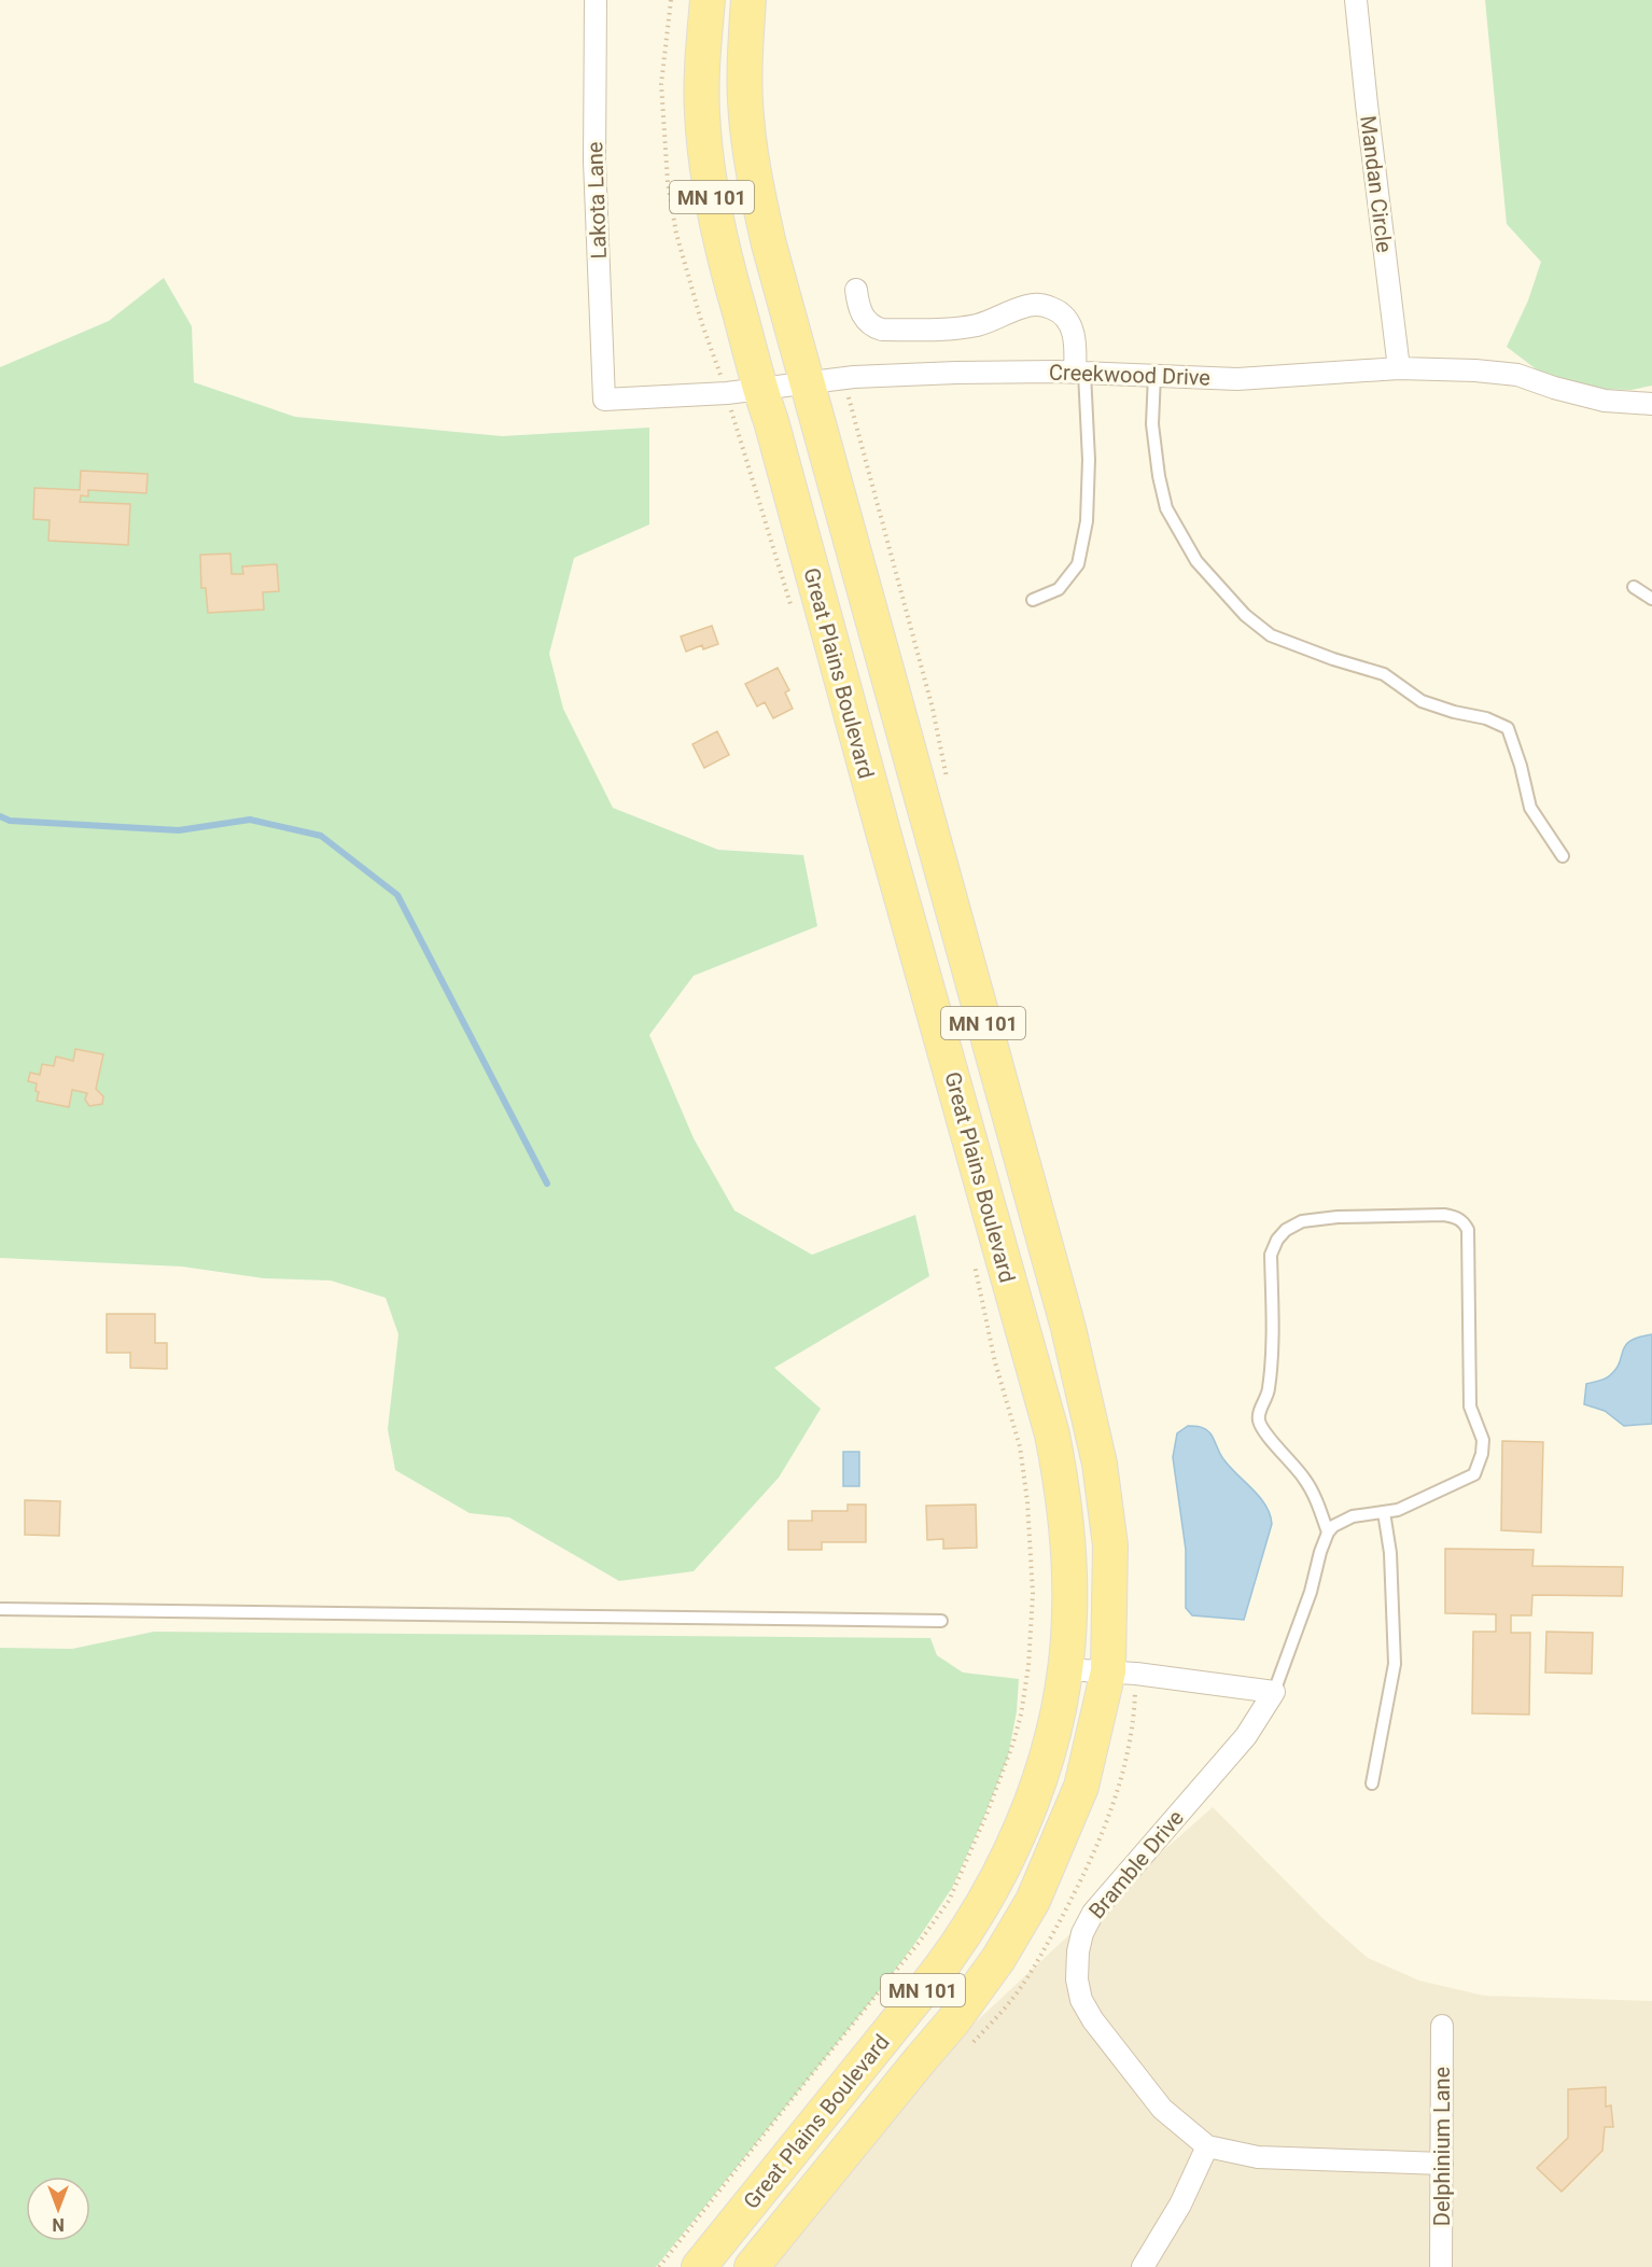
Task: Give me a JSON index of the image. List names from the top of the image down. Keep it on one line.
{"streets":{"main road":["MN 101","Great Plains Boulevard"],"street":["Mandan Circle","Lakota Lane","Creekwood Drive","Bramble Drive","Delphinium Lane"]},"crossings":[["Mandan Circle","Creekwood Drive"],["Lakota Lane","Creekwood Drive"],["Creekwood Drive","Great Plains Boulevard"],["Bramble Drive","Delphinium Lane"]],"north":"bottom"}
